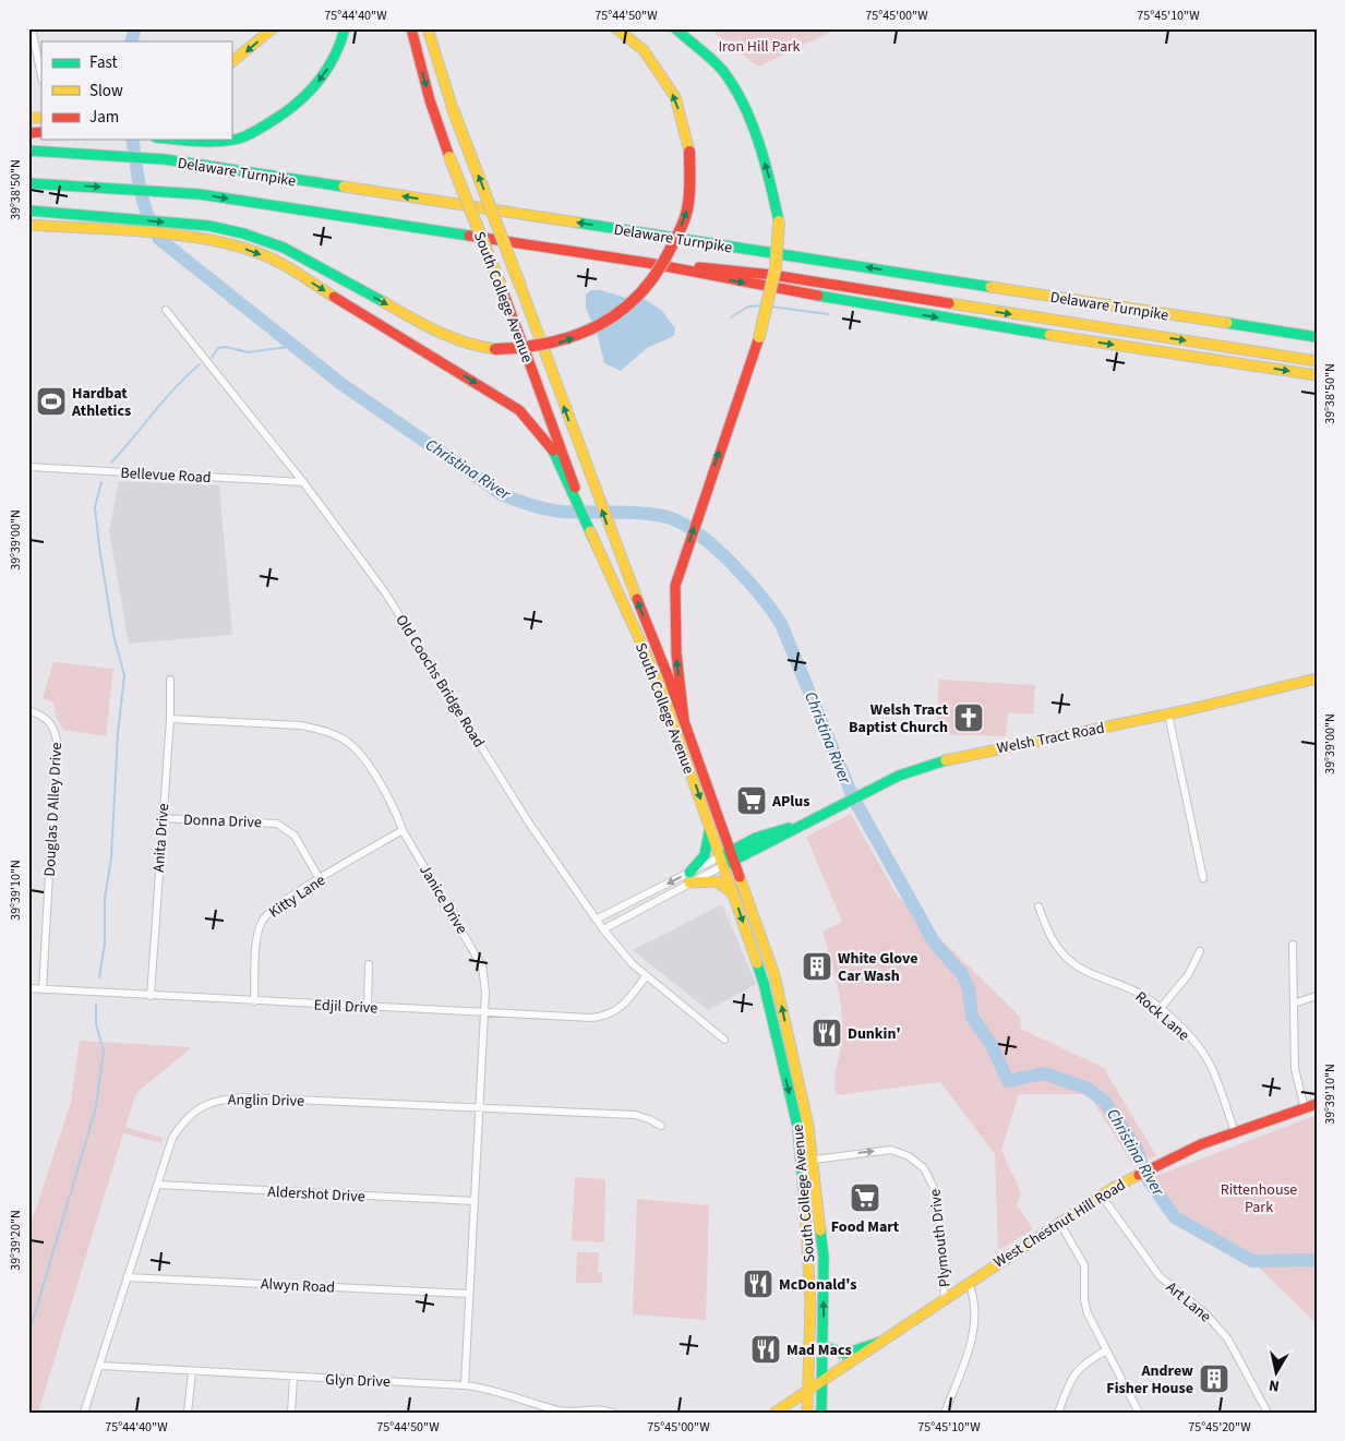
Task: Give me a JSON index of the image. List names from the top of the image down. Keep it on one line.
{"streets":{"main road":["Delaware Turnpike","South College Avenue","Welsh Tract Road","West Chestnut Hill Road"],"street":["Bellevue Road","Old Coochs Bridge Road","Douglas D Alley Drive","Donna Drive","Anita Drive","Kitty Lane","Janice Drive","Edjil Drive","Rock Lane","Anglin Drive","Aldershot Drive","Plymouth Drive","Alwyn Road","Art Lane","Glyn Drive"]},"crossings":[["South College Avenue","Welsh Tract Road"],["South College Avenue","West Chestnut Hill Road"],["South College Avenue","Plymouth Drive"],["Bellevue Road","Old Coochs Bridge Road"],["Old Coochs Bridge Road","Welsh Tract Road"],["Old Coochs Bridge Road","Edjil Drive"],["Douglas D Alley Drive","Edjil Drive"],["Donna Drive","Anita Drive"],["Donna Drive","Kitty Lane"],["Anita Drive","Janice Drive"],["Anita Drive","Edjil Drive"],["Kitty Lane","Janice Drive"],["Kitty Lane","Edjil Drive"],["Janice Drive","Edjil Drive"],["Janice Drive","Anglin Drive"],["Janice Drive","Aldershot Drive"],["Janice Drive","Alwyn Road"],["Janice Drive","Glyn Drive"],["Rock Lane","West Chestnut Hill Road"],["Anglin Drive","Aldershot Drive"],["Anglin Drive","Alwyn Road"],["Anglin Drive","Glyn Drive"],["West Chestnut Hill Road","Plymouth Drive"],["West Chestnut Hill Road","Art Lane"]],"water":["Christina River"],"parks":["Iron Hill Park","Rittenhouse Park"],"places":{"sports":["Hardbat Athletics"],"church":["Welsh Tract Baptist Church"],"supermarket":["APlus","Food Mart"],"building":["White Glove Car Wash","Andrew Fisher House"],"restaurant":["Dunkin'","McDonald's","Mad Macs"]},"legend":["Fast","Slow","Jam"],"north":"bottom","coordinates":["75°44'40\"W","75°44'50\"W","75°45'00\"W","75°45'10\"W","39°38'50\"N","39°39'00\"N","39°39'10\"N","39°39'20\"N","75°45'20\"W"]}
